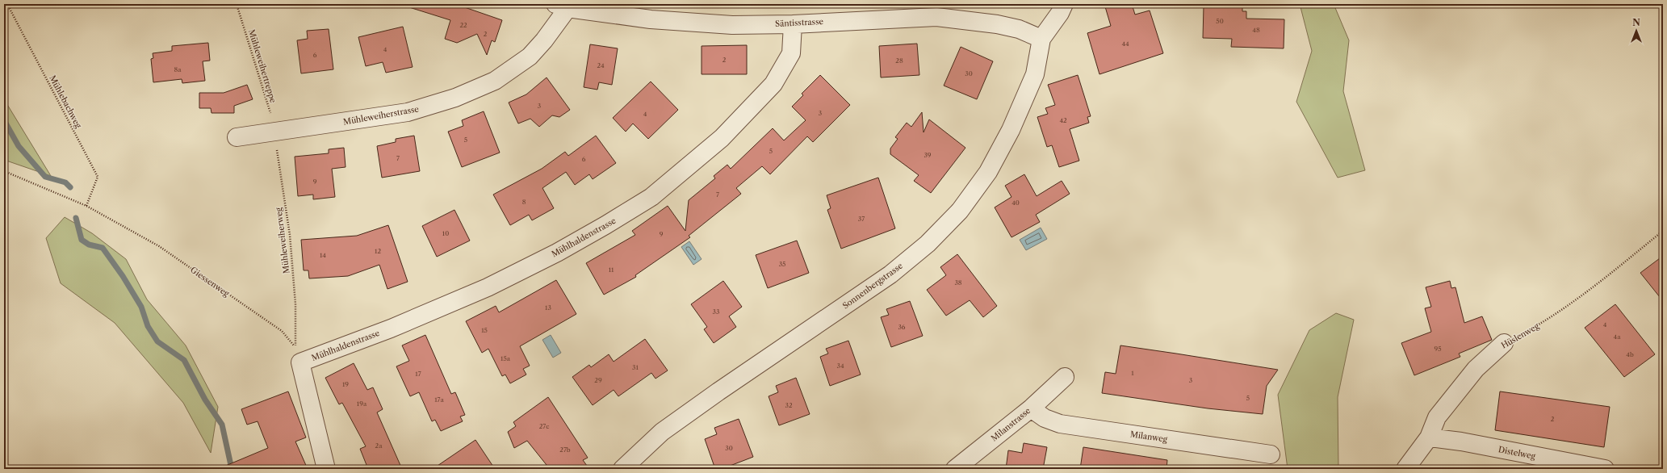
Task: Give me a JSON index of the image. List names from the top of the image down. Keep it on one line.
{"streets":{"street":["Säntisstrasse","Mühleweiherstrasse","Mühlhaldenstrasse","Sonnenbergstrasse","Hüslenweg","Milanstrasse","Milanweg","Distelweg"],"path":["Mühleweihertreppe","Mühlebachweg","Mühleweiherweg","Giessenweg"]},"crossings":[["Säntisstrasse","Mühleweiherstrasse"],["Säntisstrasse","Mühlhaldenstrasse"],["Säntisstrasse","Sonnenbergstrasse"],["Mühleweihertreppe","Mühleweiherstrasse"],["Mühleweihertreppe","Mühleweiherweg"],["Mühlebachweg","Giessenweg"],["Mühleweiherstrasse","Mühleweiherweg"],["Mühlhaldenstrasse","Mühleweiherweg"],["Mühlhaldenstrasse","Giessenweg"],["Mühleweiherweg","Giessenweg"],["Hüslenweg","Distelweg"],["Milanstrasse","Milanweg"]],"house_numbers":["50","22","48","2","44","4","6","2","28","24","8a","30","3","3","4","42","5","5","39","7","6","9","7","8","40","37","10","9","12","14","35","11","38","13","33","4","36","15","4a","95","4b","15a","34","31","1","17","29","3","19","5","17a","19a","32","2","27c","2a","30","27b"],"north":"top"}
